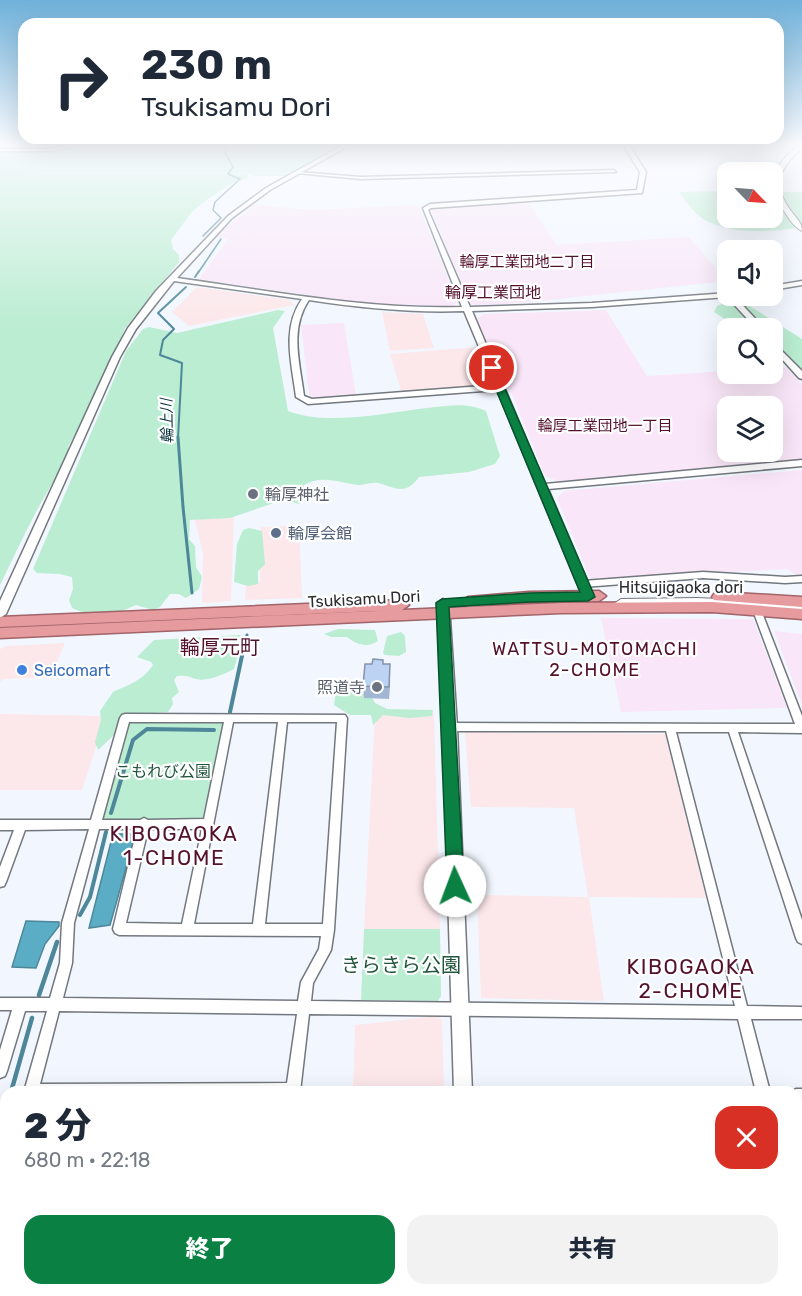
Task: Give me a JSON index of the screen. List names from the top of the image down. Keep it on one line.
{"streets":{"highway":["Tsukisamu Dori"],"main road":["Hitsujigaoka dori"]},"crossings":[["Hitsujigaoka dori","Tsukisamu Dori"]],"districts":["輪厚工業団地二丁目","輪厚工業団地","輪厚工業団地一丁目","輪厚元町","WATTSU-MOTOMACHI 2-CHOME","KIBOGAOKA 1-CHOME","KIBOGAOKA 2-CHOME"],"water":["輪上川"],"parks":["こもれび公園","きらきら公園"],"places":["輪厚神社","輪厚会館","Seicomart","照道寺"],"north":"bottom right","page":{"turn":["230 m","Tsukisamu Dori"],"heading":["2 分","680 m · 22:18"],"buttons":["終了","共有"]}}
